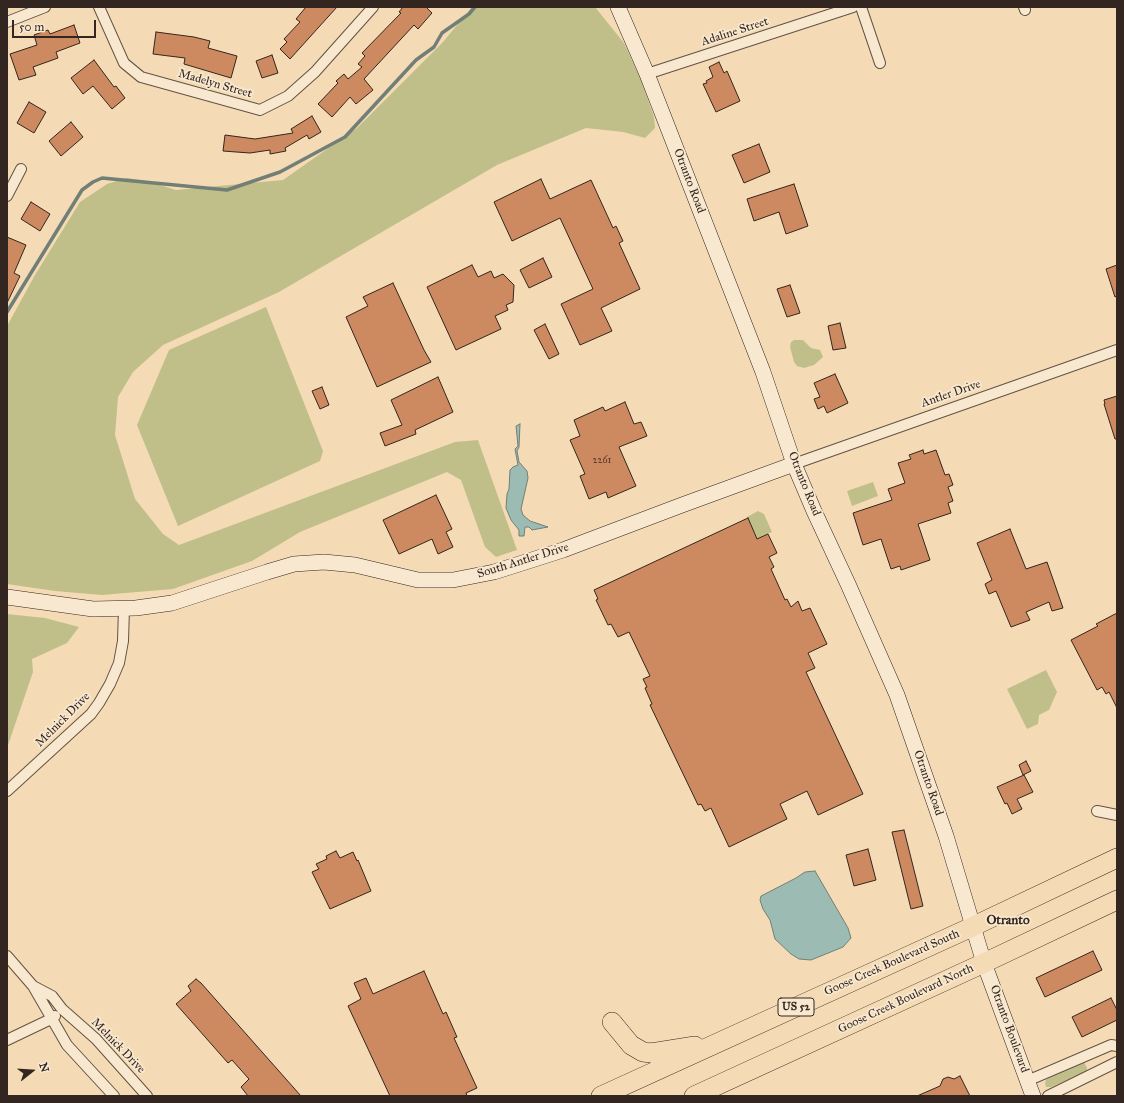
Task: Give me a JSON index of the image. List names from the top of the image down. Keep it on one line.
{"streets":{"highway":["Goose Creek Boulevard South","Goose Creek Boulevard North","US 52"],"street":["Adaline Street","Madelyn Street","Otranto Road","Antler Drive","South Antler Drive","Melnick Drive","Otranto Boulevard"]},"crossings":[["Adaline Street","Otranto Road"],["Otranto Road","Antler Drive"],["Otranto Road","South Antler Drive"],["Otranto Road","Goose Creek Boulevard South"],["Otranto Road","Goose Creek Boulevard North"],["Otranto Road","Otranto Boulevard"],["Antler Drive","South Antler Drive"],["South Antler Drive","Melnick Drive"],["Goose Creek Boulevard North","Otranto Boulevard"]],"districts":["Otranto"],"house_numbers":["2261"],"scale_bar":"50 m","north":"right"}
